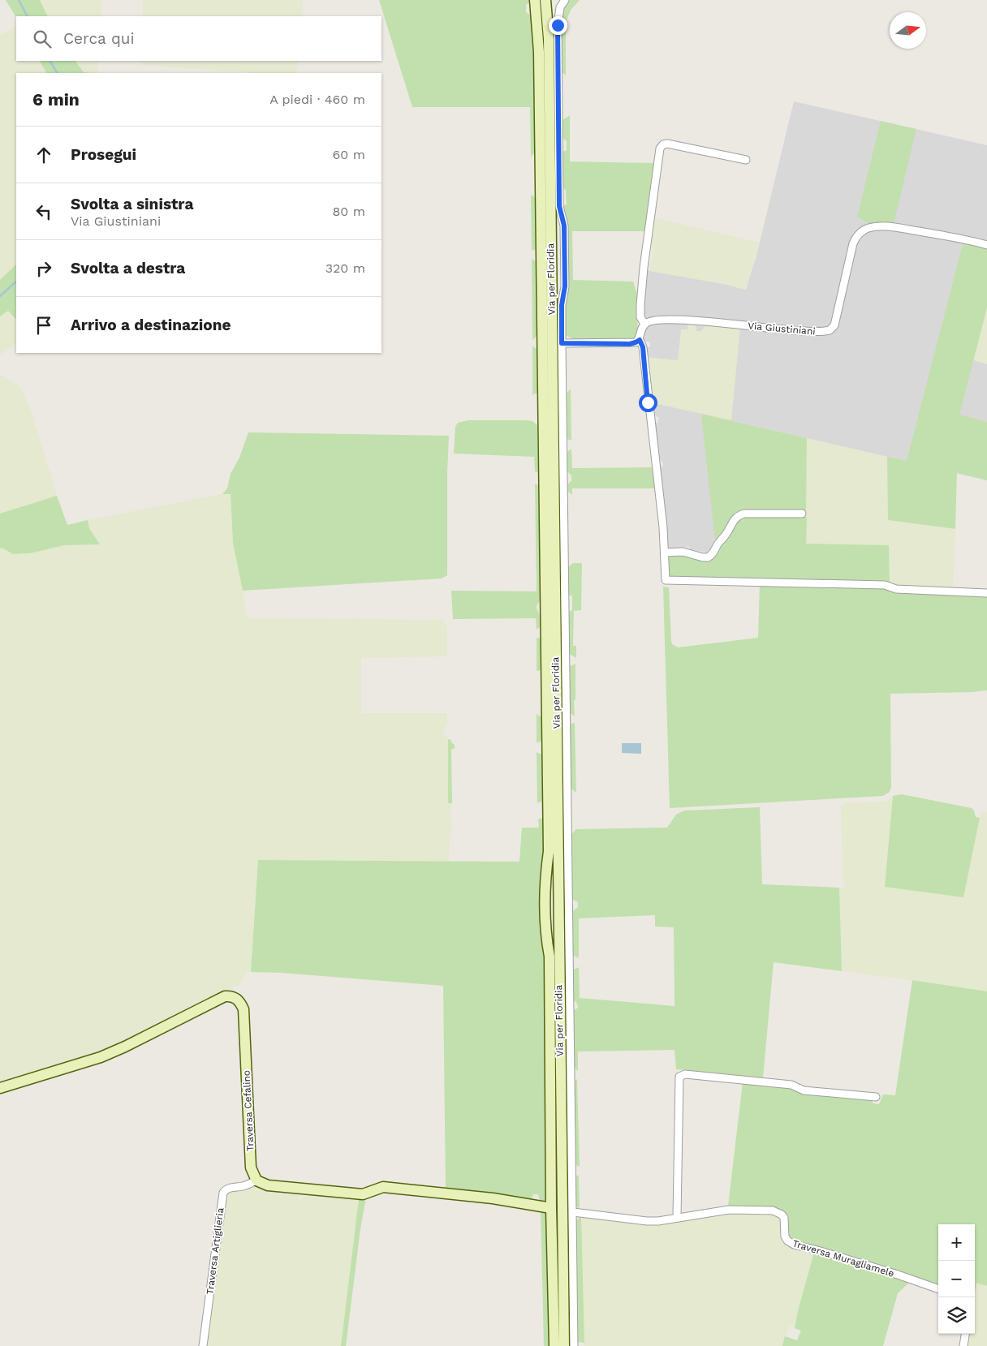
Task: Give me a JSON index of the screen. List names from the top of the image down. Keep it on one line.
{"streets":{"street":["Via per Floridia","Via Giustiniani","Traversa Cefalino","Traversa Artiglieria","Traversa Muragliamele"]},"crossings":[["Traversa Cefalino","Traversa Artiglieria"]],"north":"right","page":{"search":"Cerca qui","heading":["6 min","A piedi · 460 m"],"list":[["Prosegui","60 m"],["Svolta a sinistra","Via Giustiniani","80 m"],["Svolta a destra","320 m"],"Arrivo a destinazione"],"map_buttons":["+","−"]}}
